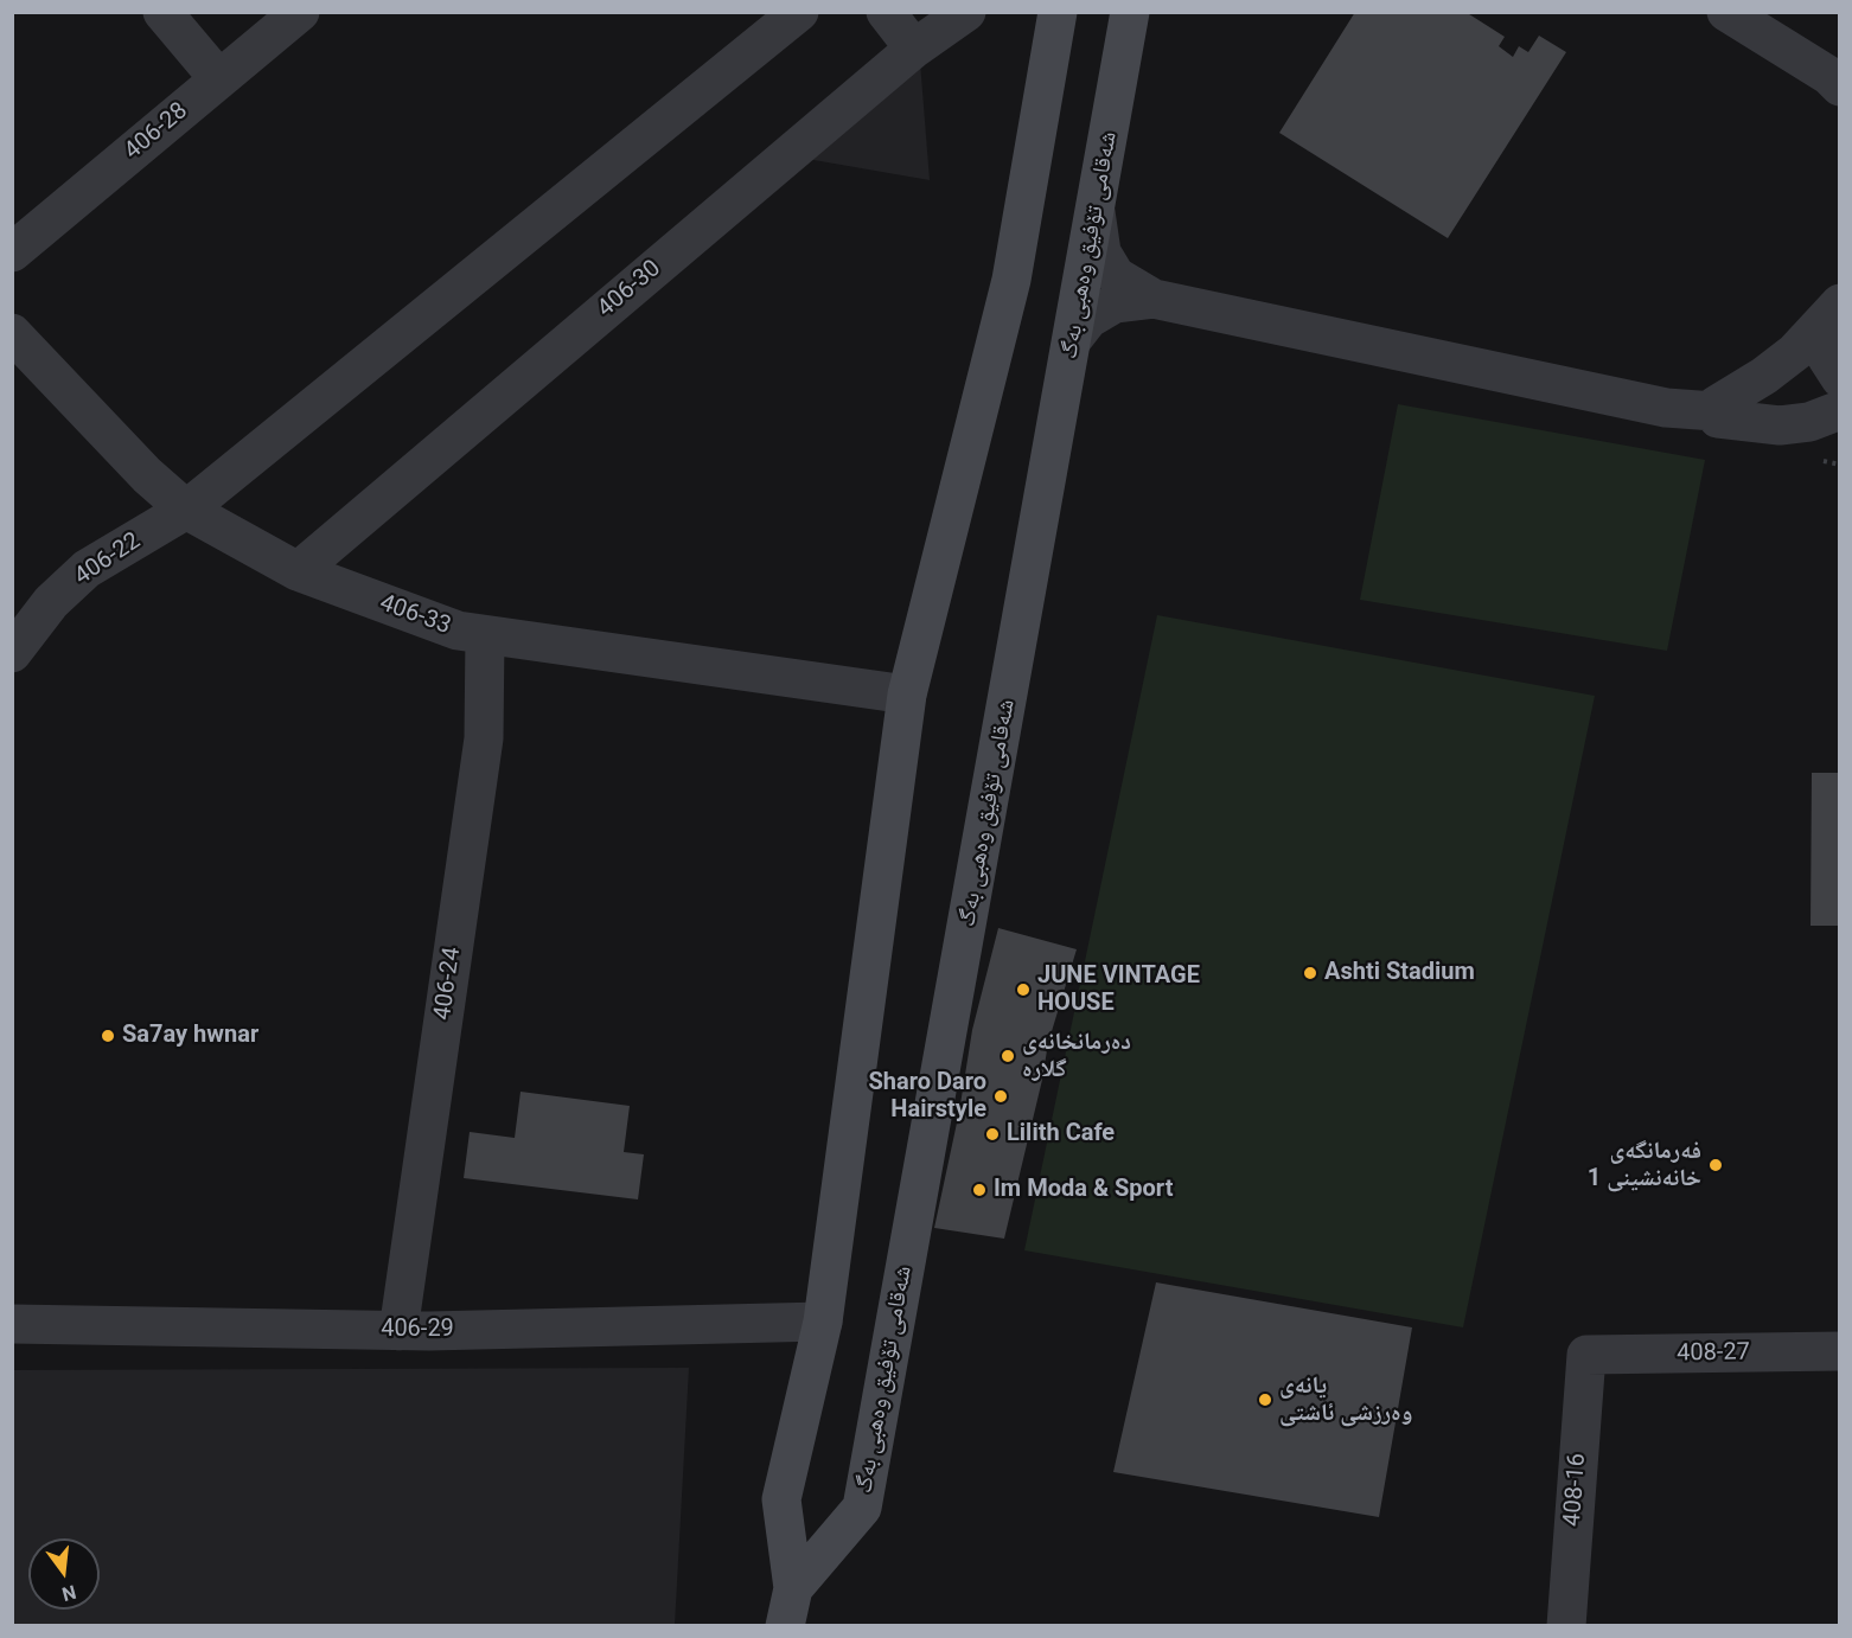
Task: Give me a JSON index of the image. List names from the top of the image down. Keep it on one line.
{"streets":{"street":["406-28","شەقامی تۆفیق وەهبی بەگ","406-30","406-22","406-33","406-24","406-29","408-27","408-16"]},"crossings":[["شەقامی تۆفیق وەهبی بەگ","406-33"],["شەقامی تۆفیق وەهبی بەگ","406-29"],["406-30","406-33"],["406-22","406-33"],["406-33","406-24"],["406-24","406-29"],["408-27","408-16"]],"places":["Ashti Stadium","JUNE VINTAGE HOUSE","Sa7ay hwnar","دەرمانخانەی گلارە","Sharo Daro Hairstyle","Lilith Cafe","فەرمانگەی خانەنشینی 1","Im Moda & Sport","یانەی وەرزشی ئاشتی"],"north":"bottom"}
